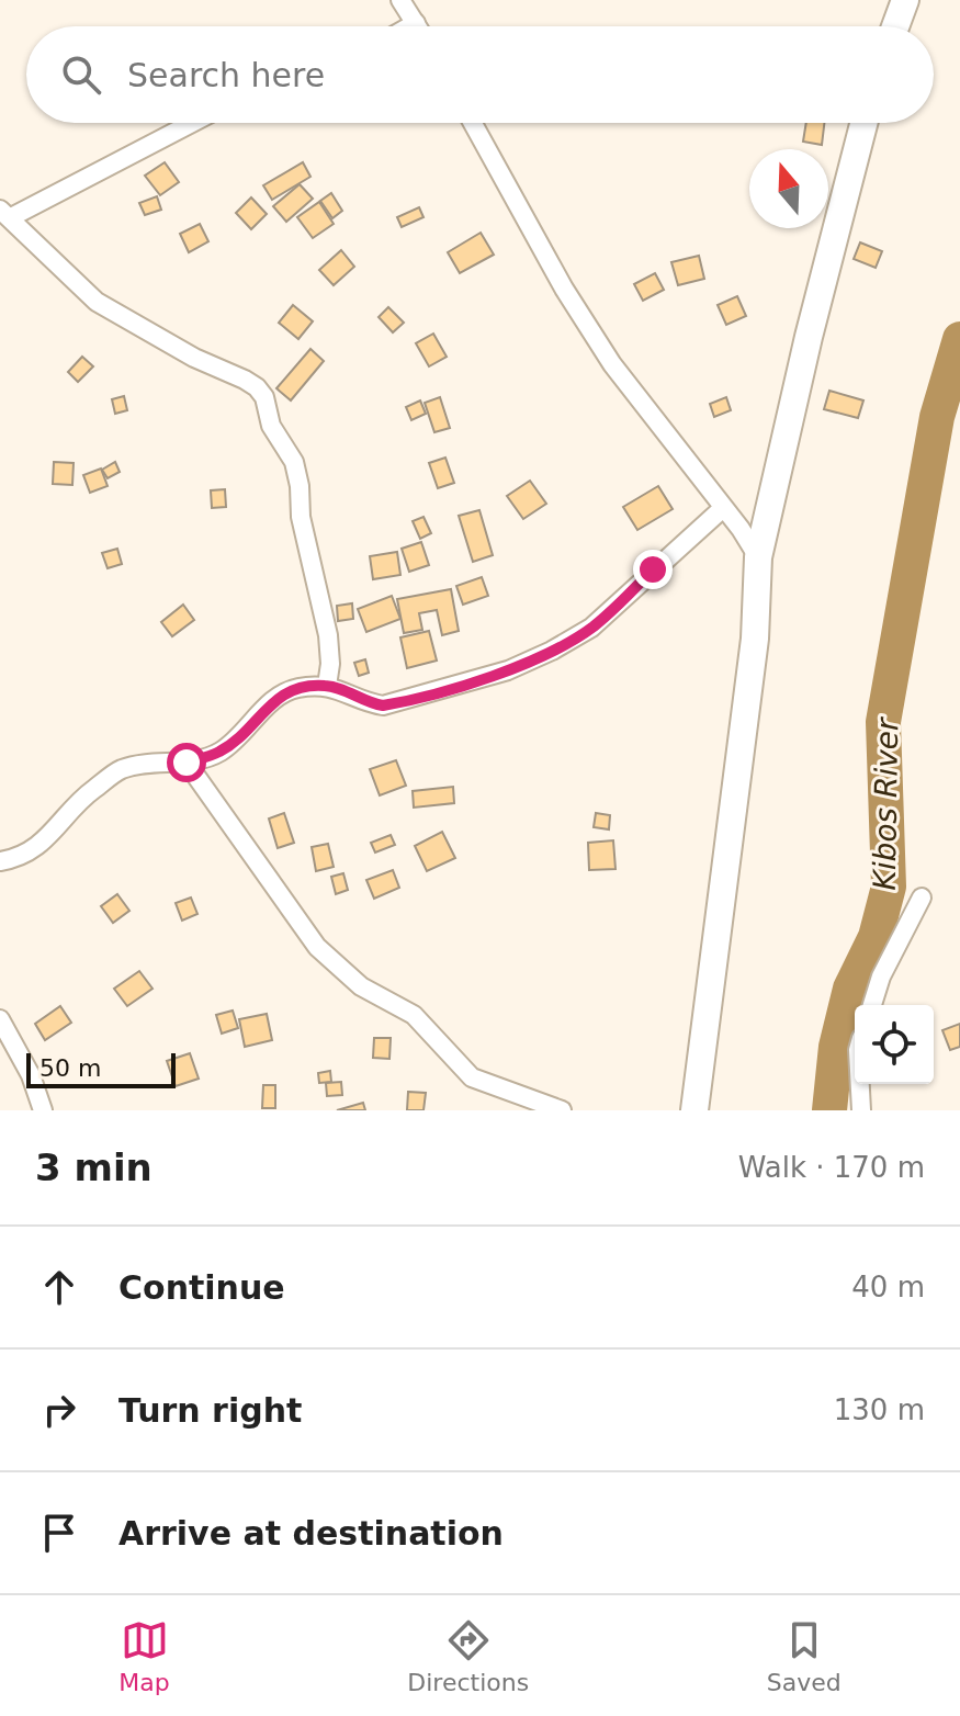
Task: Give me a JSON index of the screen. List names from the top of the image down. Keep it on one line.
{"water":["Kibos River"],"scale_bar":"50 m","north":"top","page":{"search":"Search here","scale":"50 m","heading":["3 min","Walk · 170 m"],"list":[["Continue","40 m"],["Turn right","130 m"],"Arrive at destination"],"nav":["Map","Directions","Saved"]}}
